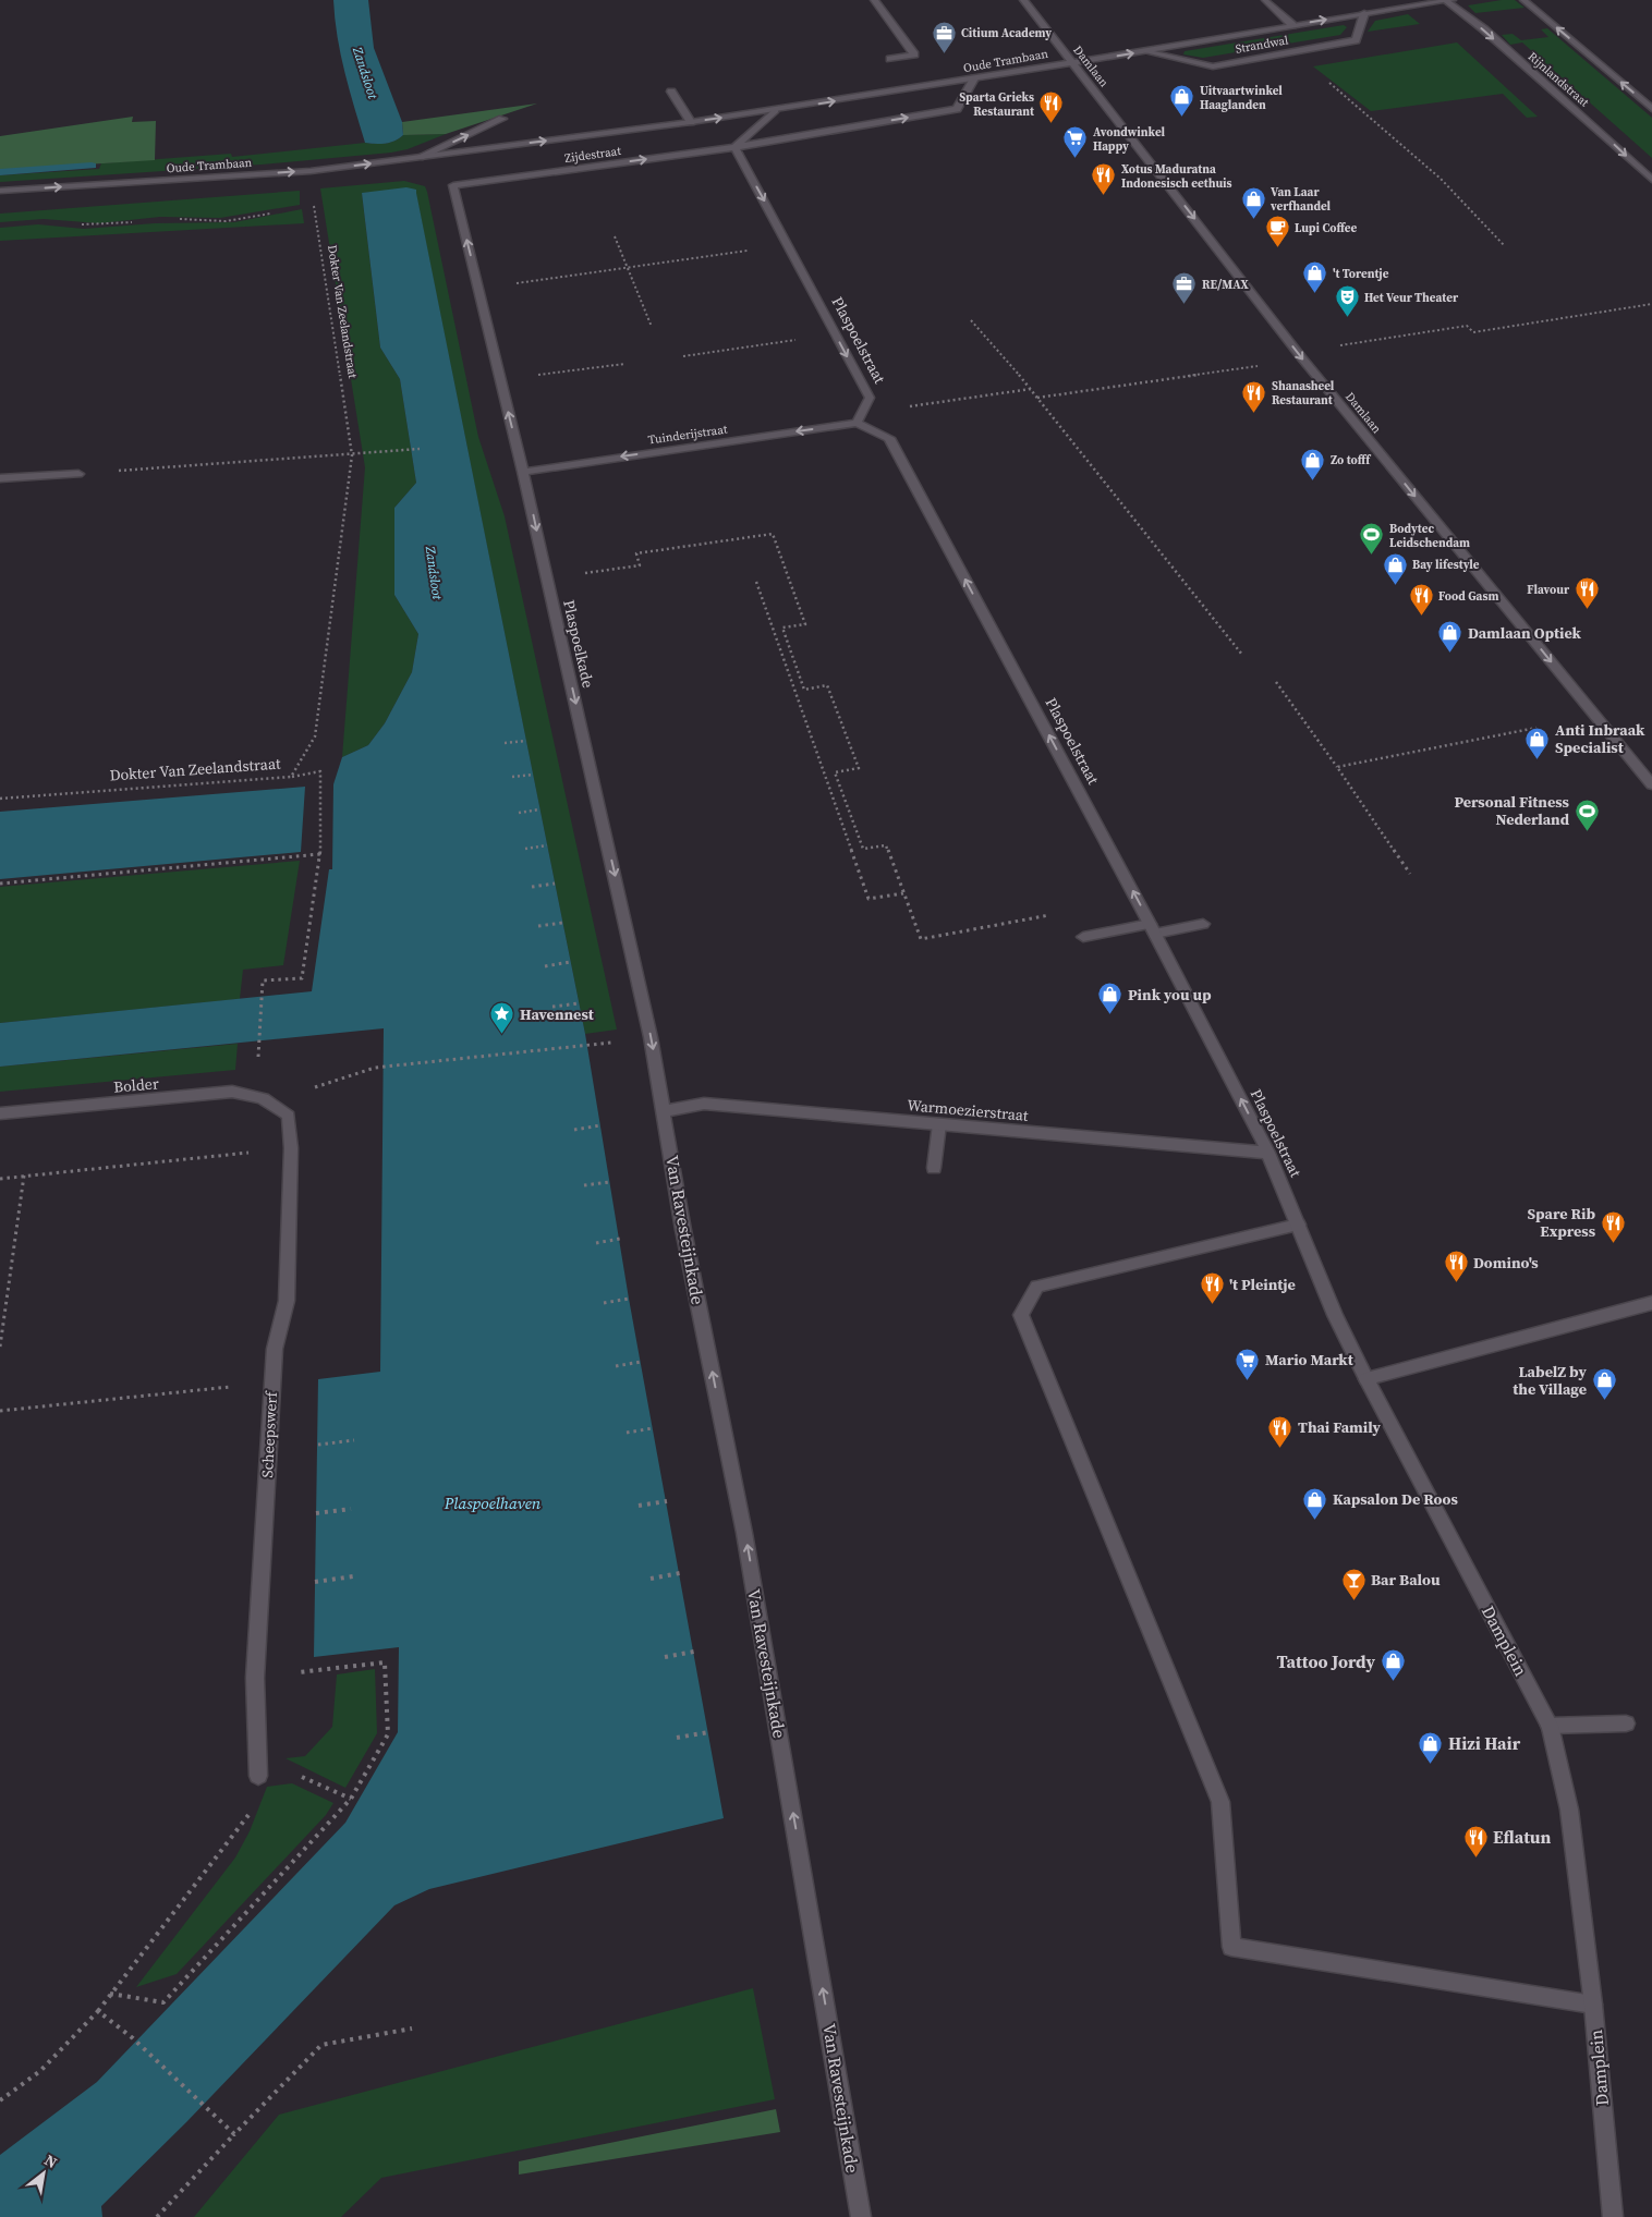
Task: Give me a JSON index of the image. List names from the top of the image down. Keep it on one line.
{"streets":{"street":["Strandwal","Oude Trambaan","Damlaan","Rijnlandstraat","Zijdestraat","Plaspoelstraat","Tuinderijstraat","Plaspoelkade","Bolder","Warmoezierstraat","Van Ravesteijnkade","Scheepswerf","Damplein"],"path":["Dokter Van Zeelandstraat"]},"crossings":[["Strandwal","Oude Trambaan"],["Oude Trambaan","Damlaan"],["Oude Trambaan","Rijnlandstraat"],["Oude Trambaan","Zijdestraat"],["Oude Trambaan","Dokter Van Zeelandstraat"],["Zijdestraat","Plaspoelstraat"],["Zijdestraat","Plaspoelkade"],["Plaspoelstraat","Tuinderijstraat"],["Plaspoelstraat","Warmoezierstraat"],["Plaspoelstraat","Damplein"],["Tuinderijstraat","Plaspoelkade"],["Plaspoelkade","Warmoezierstraat"],["Plaspoelkade","Van Ravesteijnkade"],["Bolder","Scheepswerf"],["Warmoezierstraat","Van Ravesteijnkade"]],"one_way":["Oude Trambaan","Damlaan","Zijdestraat","Tuinderijstraat","Van Ravesteijnkade"],"water":["Zandsloot","Plaspoelhaven"],"places":{"office":["Citium Academy","RE/MAX"],"shop":["Uitvaartwinkel Haaglanden","Van Laar verfhandel","'t Torentje","Zo tofff","Bay lifestyle","Damlaan Optiek","Anti Inbraak Specialist","Pink you up","LabelZ by the Village","Kapsalon De Roos","Tattoo Jordy","Hizi Hair"],"restaurant":["Sparta Grieks Restaurant","Xotus Maduratna Indonesisch eethuis","Shanasheel Restaurant","Flavour","Food Gasm","Spare Rib Express","Domino's","'t Pleintje","Thai Family","Eflatun"],"supermarket":["Avondwinkel Happy","Mario Markt"],"cafe":["Lupi Coffee"],"theatre":["Het Veur Theater"],"sports":["Bodytec Leidschendam","Personal Fitness Nederland"],"place":["Havennest"],"bar":["Bar Balou"]},"north":"top right"}
